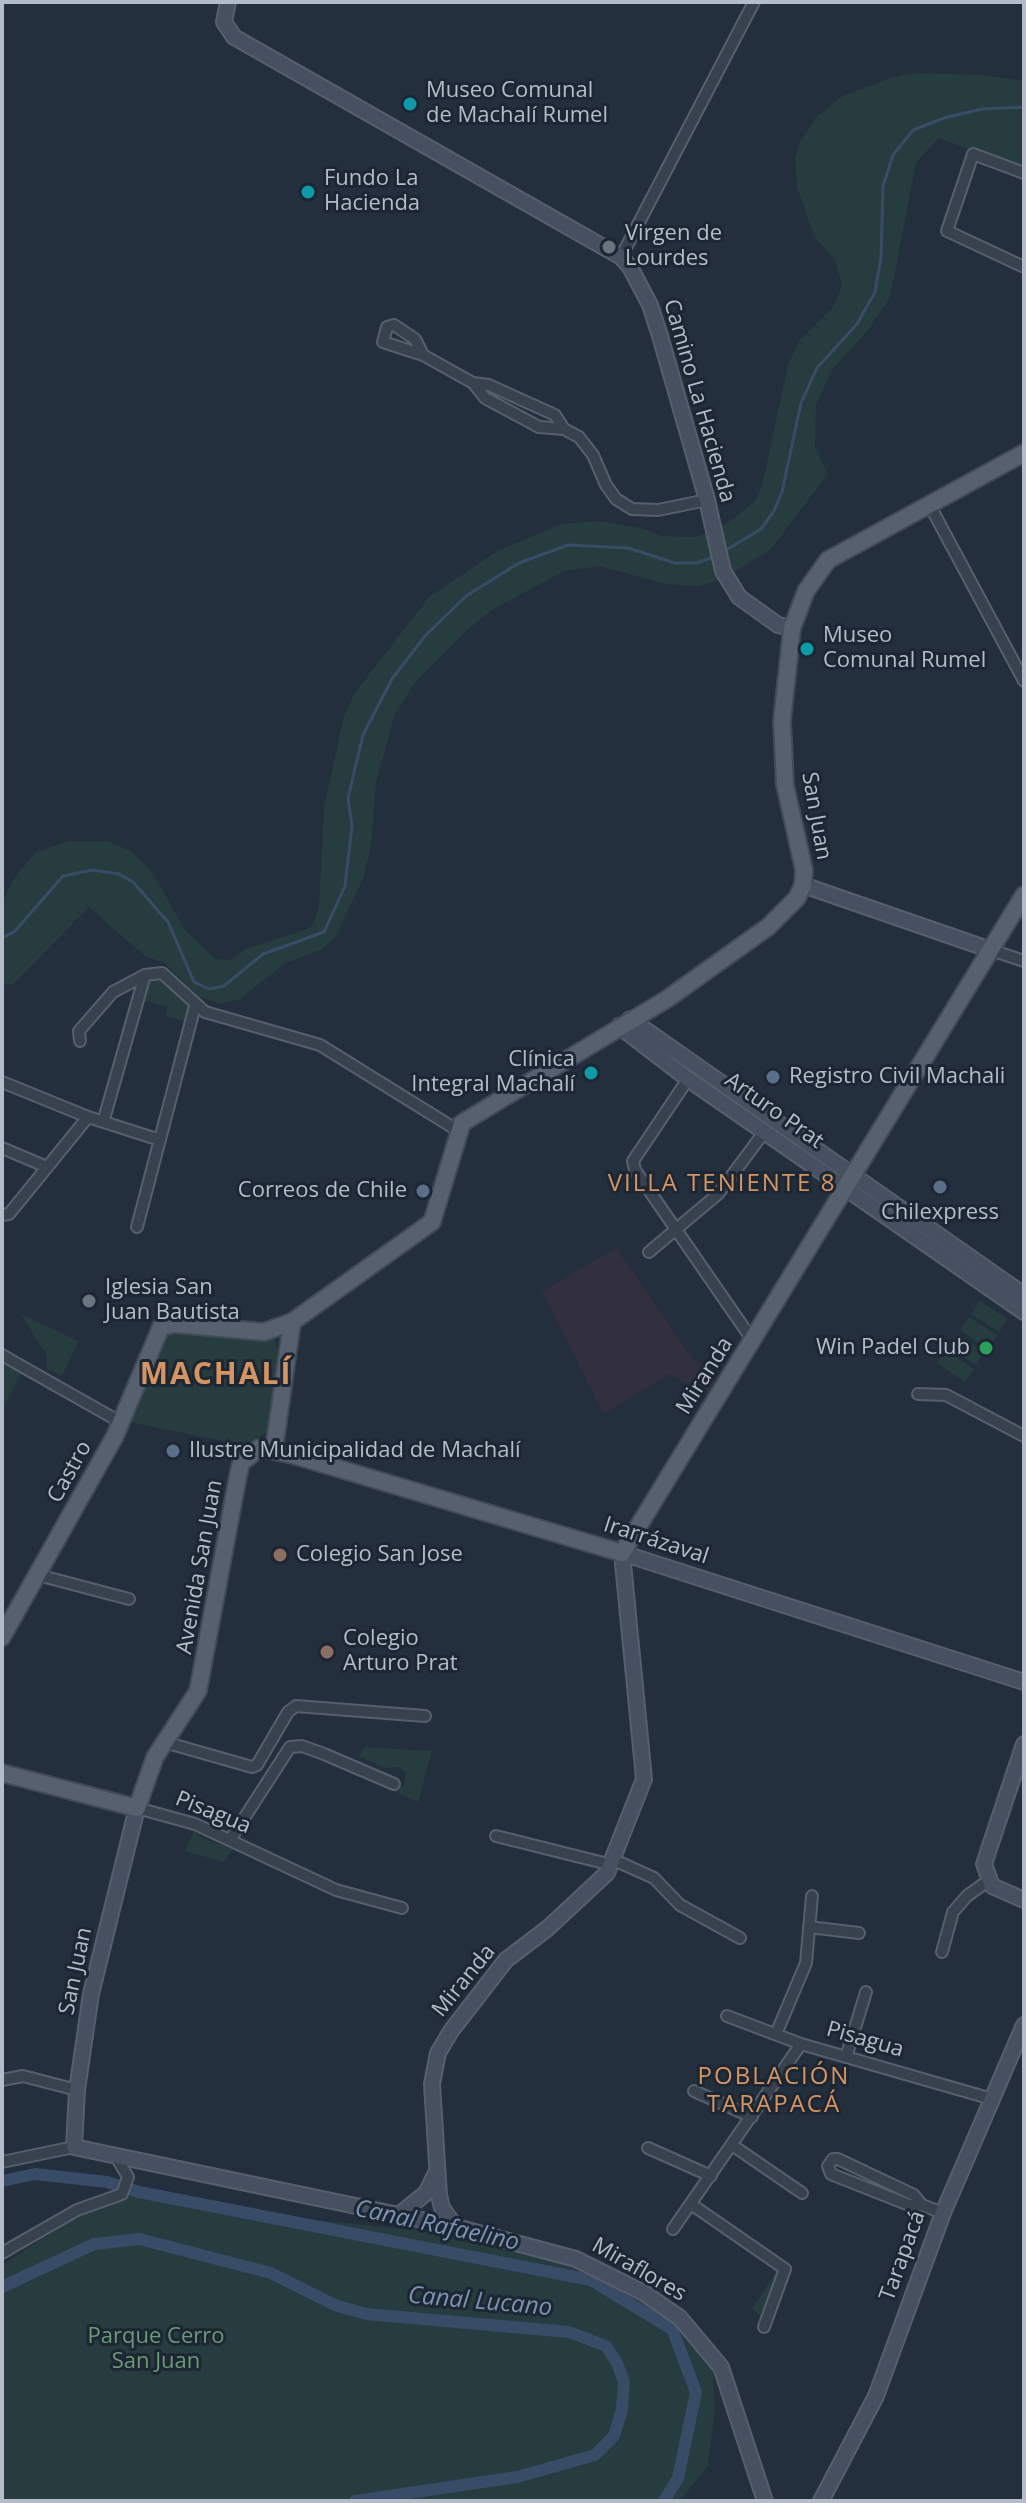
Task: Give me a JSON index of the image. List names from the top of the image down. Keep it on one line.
{"streets":{"main road":["San Juan","Miranda","Castro","Irarrázaval","Avenida San Juan","Pisagua"],"street":["Camino La Hacienda","Arturo Prat","Tarapacá","Miraflores"]},"crossings":[["Camino La Hacienda","San Juan"],["San Juan","Arturo Prat"],["San Juan","Avenida San Juan"],["San Juan","Pisagua"],["San Juan","Miraflores"],["Arturo Prat","Miranda"],["Miranda","Irarrázaval"],["Miranda","Miraflores"],["Irarrázaval","Avenida San Juan"],["Avenida San Juan","Pisagua"],["Pisagua","Tarapacá"]],"districts":["VILLA TENIENTE 8","MACHALÍ","POBLACIÓN TARAPACÁ"],"water":["Canal Rafaelino","Canal Lucano"],"parks":["Parque Cerro San Juan"],"places":["Museo Comunal de Machalí Rumel","Fundo La Hacienda","Virgen de Lourdes","Museo Comunal Rumel","Clínica Integral Machalí","Registro Civil Machali","Chilexpress","Correos de Chile","Iglesia San Juan Bautista","Win Padel Club","Ilustre Municipalidad de Machalí","Colegio San Jose","Colegio Arturo Prat"]}
